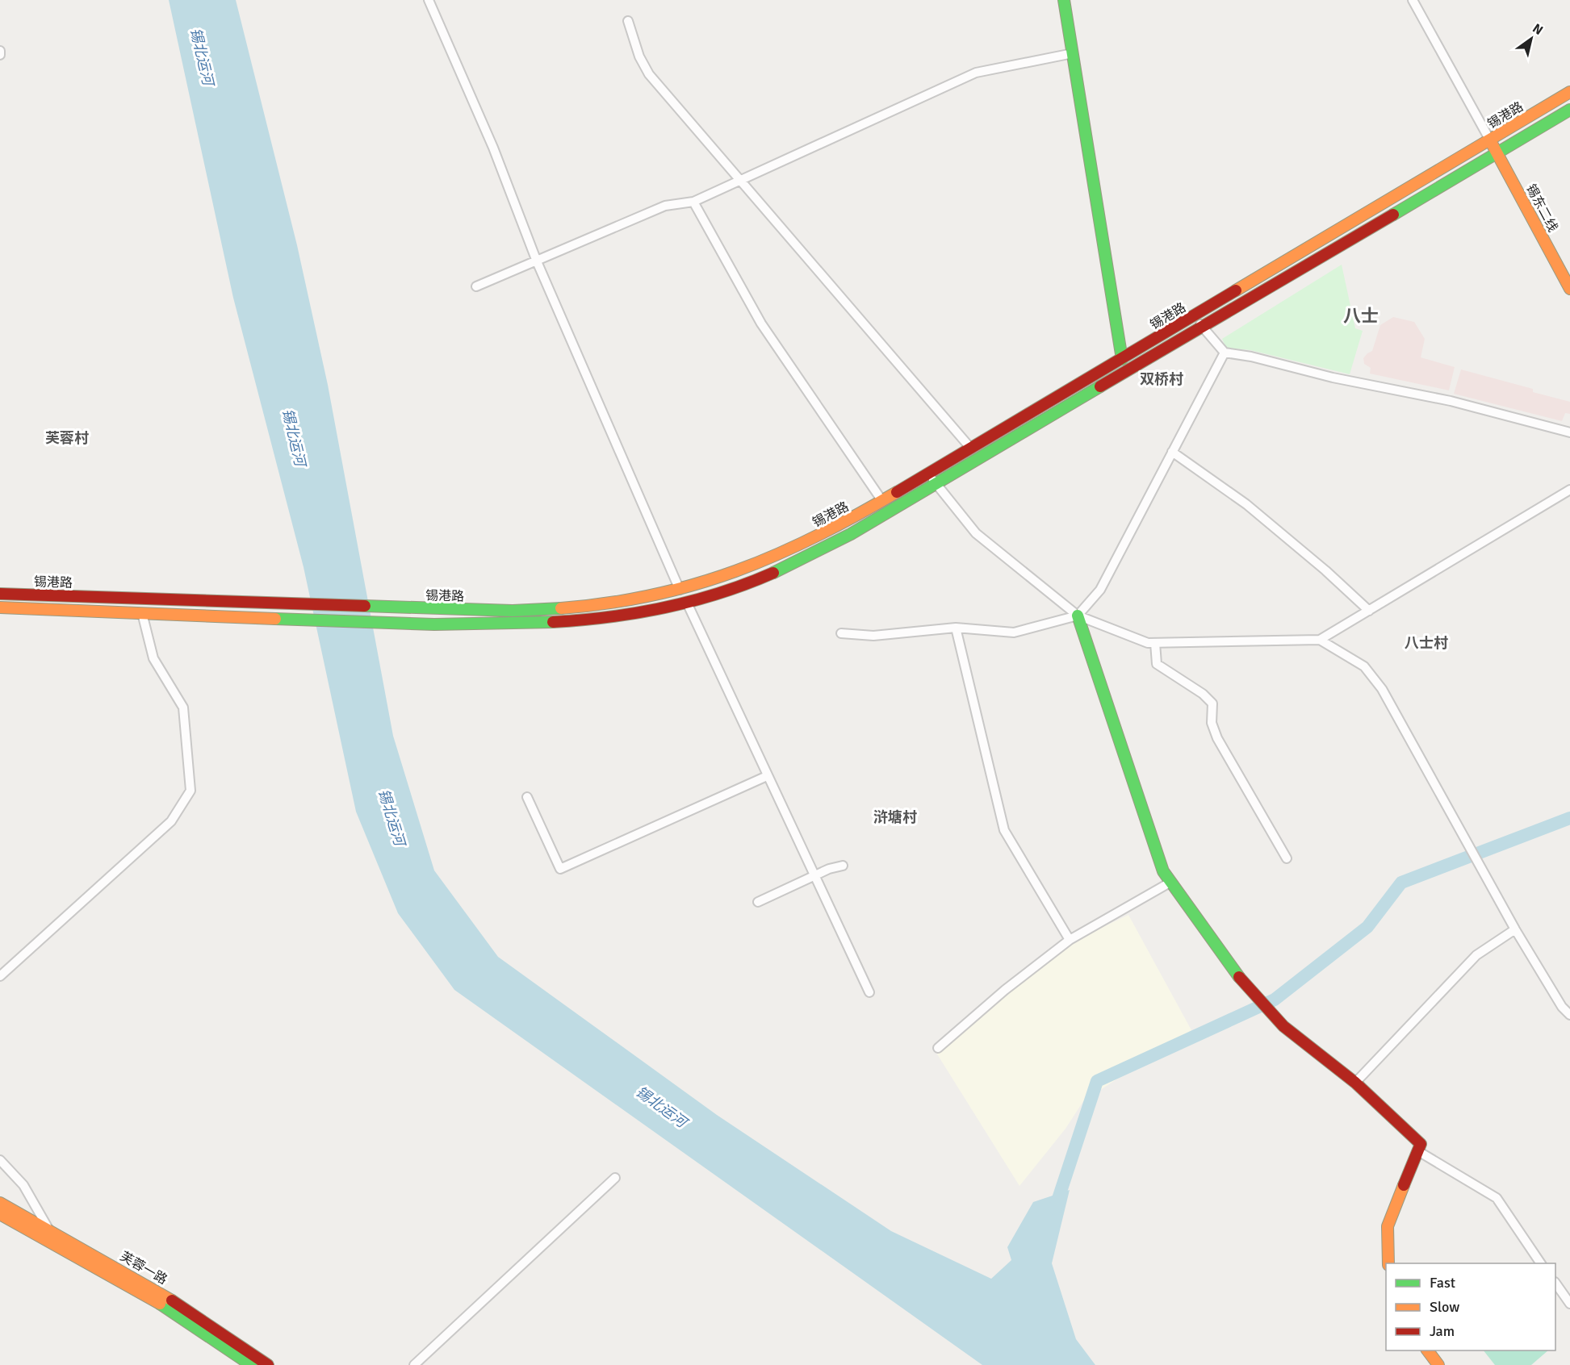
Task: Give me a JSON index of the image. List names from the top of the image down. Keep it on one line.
{"streets":{"main road":["锡港路","锡东二线","芙蓉一路"]},"crossings":[["锡港路","锡东二线"]],"districts":["八士","双桥村","芙蓉村","八士村","浒塘村"],"water":["锡北运河"],"legend":["Fast","Slow","Jam"],"north":"top right"}
